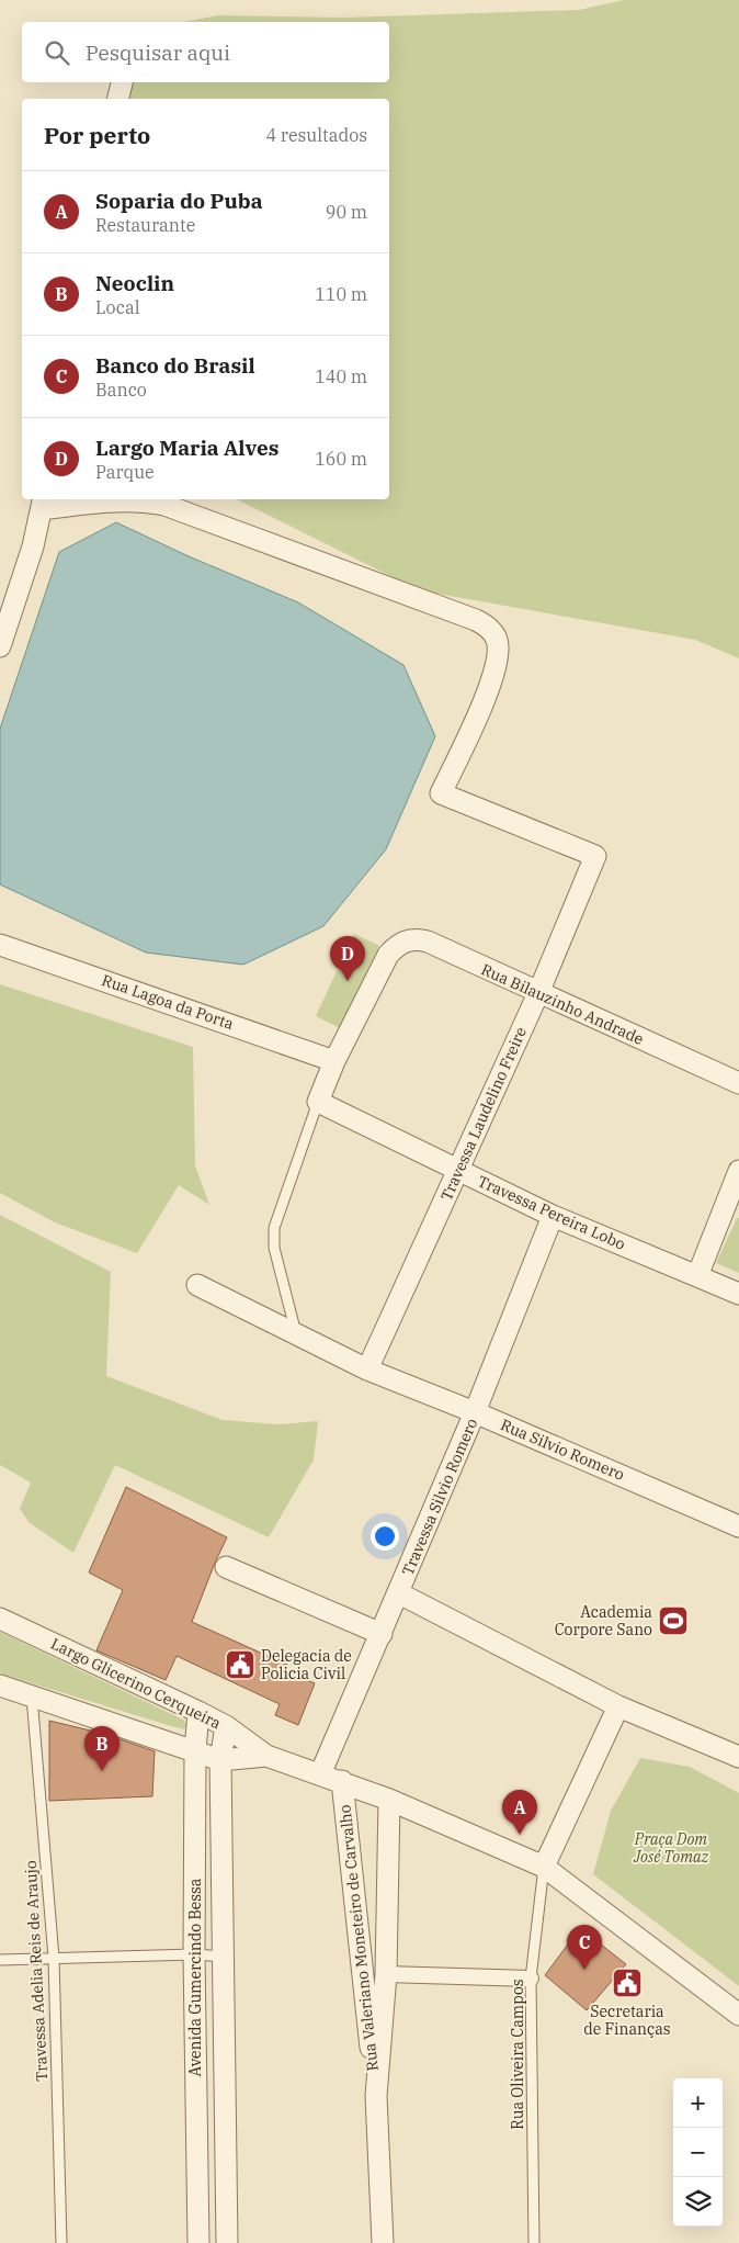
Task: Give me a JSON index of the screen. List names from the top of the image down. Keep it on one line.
{"streets":{"street":["Rua Lagoa da Porta","Rua Bilauzinho Andrade","Travessa Laudelino Freire","Travessa Pereira Lobo","Rua Silvio Romero","Travessa Silvio Romero","Largo Glicerino Cerqueira","Rua Valeriano Moneteiro de Carvalho","Avenida Gumercindo Bessa"],"lane":["Travessa Adelia Reis de Araujo","Rua Oliveira Campos"]},"crossings":[["Rua Lagoa da Porta","Rua Bilauzinho Andrade"],["Rua Bilauzinho Andrade","Travessa Laudelino Freire"],["Travessa Laudelino Freire","Travessa Pereira Lobo"],["Travessa Laudelino Freire","Rua Silvio Romero"],["Travessa Pereira Lobo","Travessa Silvio Romero"],["Rua Silvio Romero","Travessa Silvio Romero"],["Travessa Silvio Romero","Largo Glicerino Cerqueira"],["Largo Glicerino Cerqueira","Rua Valeriano Moneteiro de Carvalho"],["Largo Glicerino Cerqueira","Travessa Adelia Reis de Araujo"],["Largo Glicerino Cerqueira","Avenida Gumercindo Bessa"],["Largo Glicerino Cerqueira","Rua Oliveira Campos"]],"parks":["Praça Dom José Tomaz"],"places":{"sports":["Academia Corpore Sano"],"public building":["Delegacia de Policia Civil","Secretaria de Finanças"]},"page":{"search":"Pesquisar aqui","heading":["Por perto","4 resultados"],"list":[{"mark":"A","name":"Soparia do Puba","note":"Restaurante","value":"90 m"},{"mark":"B","name":"Neoclin","note":"Local","value":"110 m"},{"mark":"C","name":"Banco do Brasil","note":"Banco","value":"140 m"},{"mark":"D","name":"Largo Maria Alves","note":"Parque","value":"160 m"}],"pins":["D","B","A","C"],"map_buttons":["+","−"]}}
